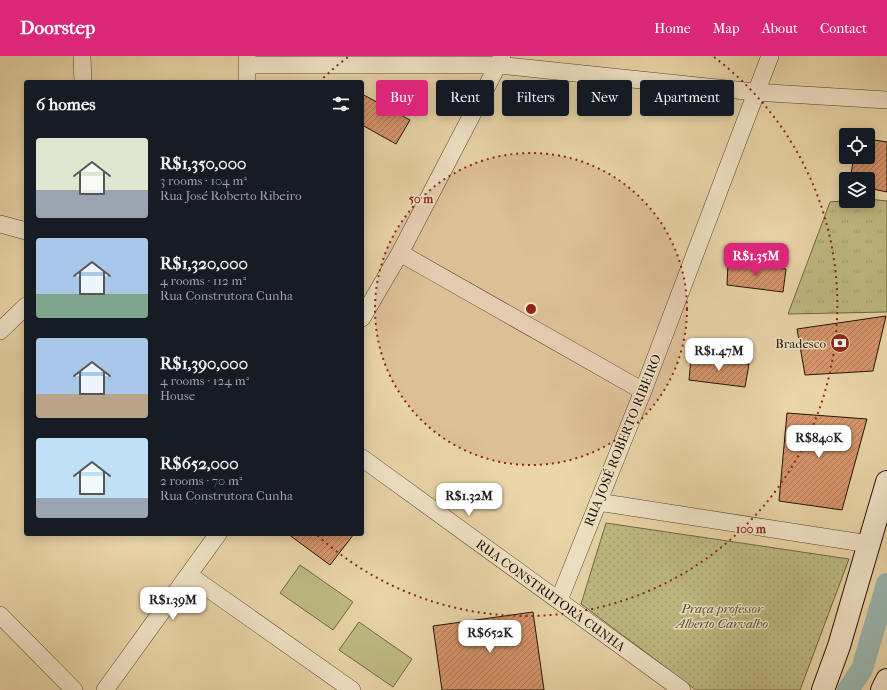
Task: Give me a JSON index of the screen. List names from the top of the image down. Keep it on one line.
{"streets":{"street":["RUA JOSÉ ROBERTO RIBEIRO","RUA CONSTRUTORA CUNHA"]},"crossings":[["RUA JOSÉ ROBERTO RIBEIRO","RUA CONSTRUTORA CUNHA"]],"parks":["Praça professor Alberto Carvalho"],"places":{"bank":["Bradesco"]},"page":{"header":"Doorstep","nav":["Home","Map","About","Contact"],"chip":["Buy","Rent","Filters","New","Apartment"],"heading":"6 homes","list":[{"name":"R$1,350,000","note":"3 rooms · 104 m² · Rua José Roberto Ribeiro"},{"name":"R$1,320,000","note":"4 rooms · 112 m² · Rua Construtora Cunha"},{"name":"R$1,390,000","note":"4 rooms · 124 m² · House"},{"name":"R$652,000","note":"2 rooms · 70 m² · Rua Construtora Cunha"}],"price":["R$1.35M","R$1.47M","R$840K","R$1.32M","R$1.39M","R$652K"]},"rings":["50 m","100 m"]}
